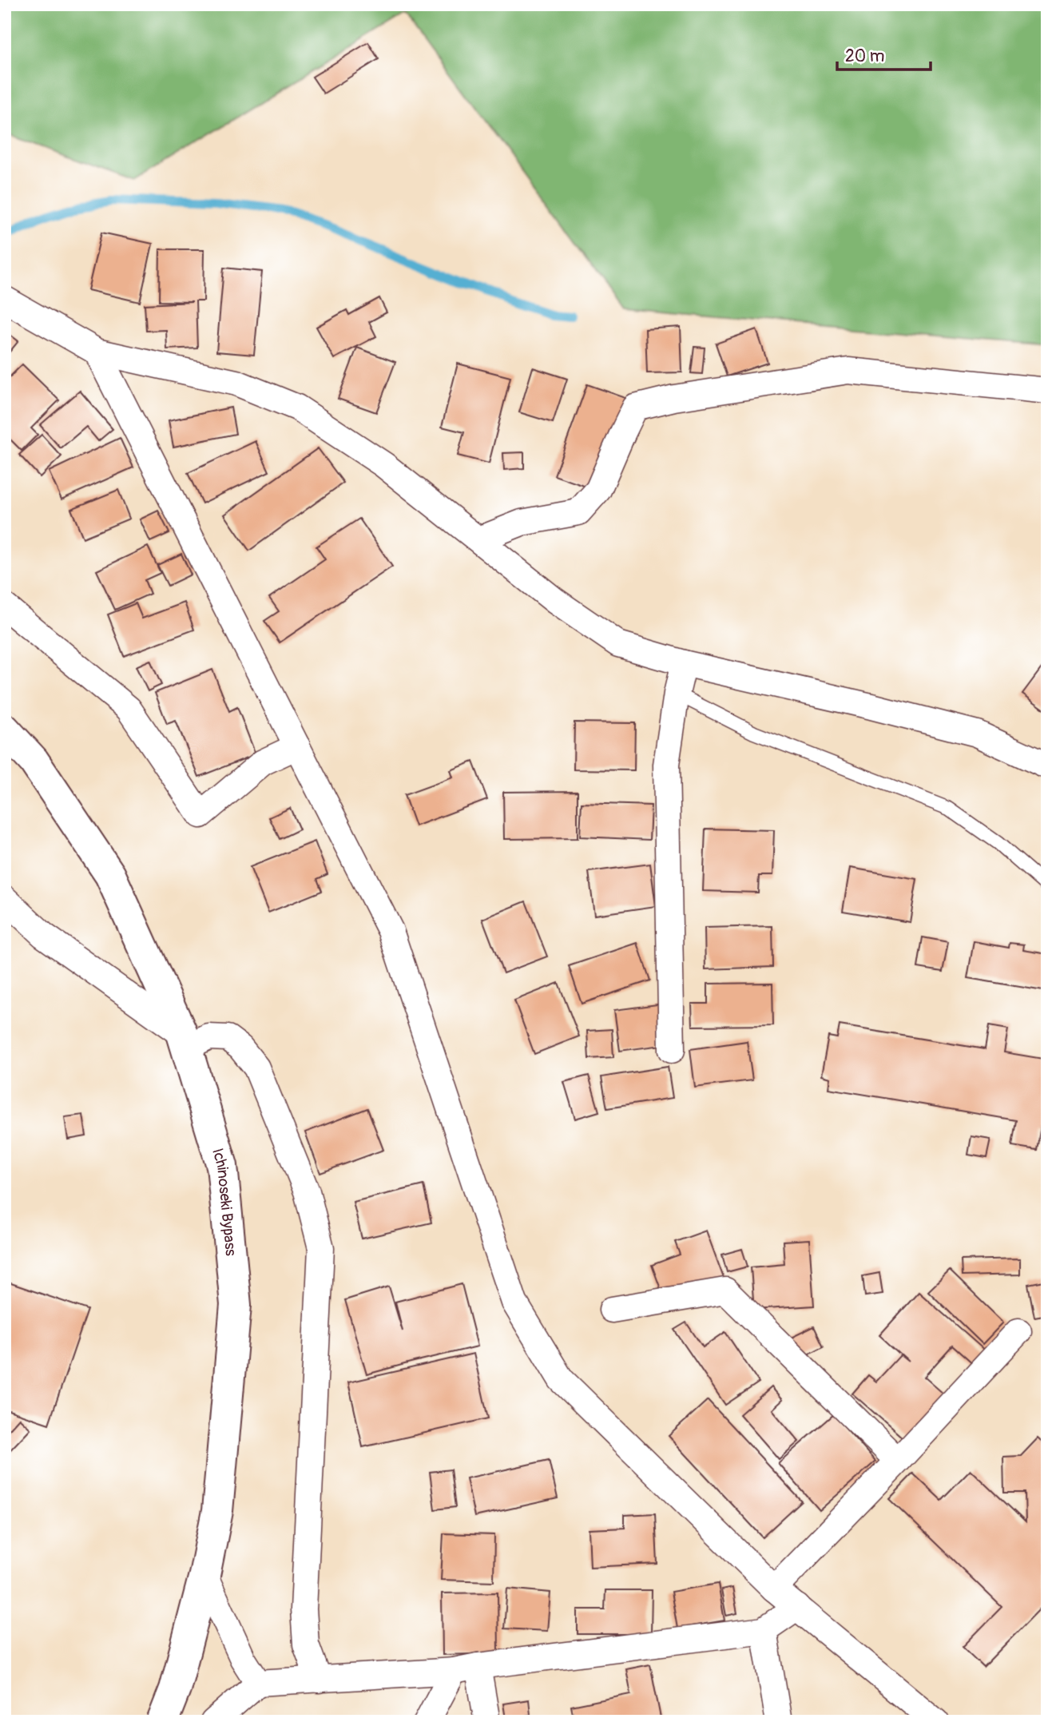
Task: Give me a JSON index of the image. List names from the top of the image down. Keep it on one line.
{"streets":{"highway":["Ichinoseki Bypass"]},"scale_bar":"20 m"}
